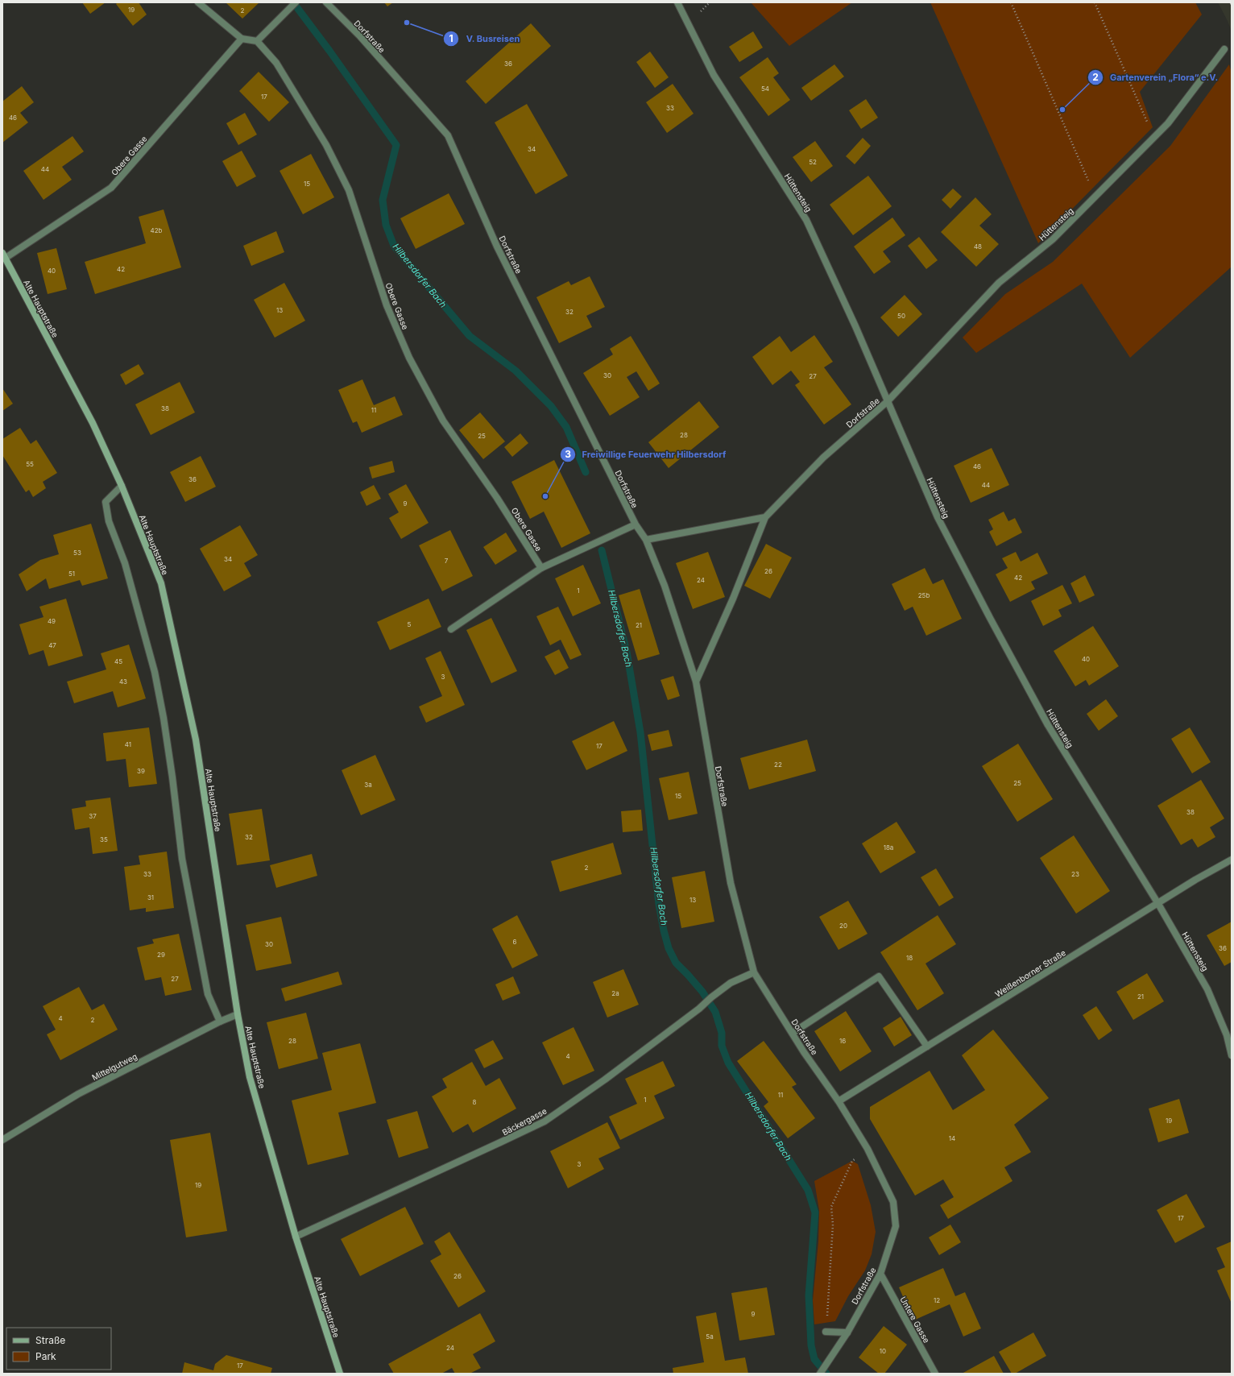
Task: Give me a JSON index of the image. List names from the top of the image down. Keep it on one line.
{"streets":{"main road":["Alte Hauptstraße"],"street":["Dorfstraße","Obere Gasse","Hüttensteig","Weißenborner Straße","Mittelgutweg","Bäckergasse","Untere Gasse"]},"crossings":[["Dorfstraße","Hüttensteig"],["Dorfstraße","Weißenborner Straße"],["Dorfstraße","Bäckergasse"],["Dorfstraße","Untere Gasse"],["Obere Gasse","Alte Hauptstraße"],["Hüttensteig","Weißenborner Straße"],["Alte Hauptstraße","Mittelgutweg"],["Alte Hauptstraße","Bäckergasse"]],"water":["Hilbersdorfer Bach"],"places":["V. Busreisen","Gartenverein „Flora“ e.V.","Freiwillige Feuerwehr Hilbersdorf"],"house_numbers":["19","2","36","54","17","33","46","34","52","44","15","42b","48","42","40","13","32","50","30","27","38","11","28","25","55","46","36","44","9","53","34","7","26","51","42","24","1","25b","49","5","21","47","40","45","3","43","41","17","22","39","25","3a","15","38","37","32","35","18a","2","33","23","31","13","20","6","30","36","29","18","27","2a","21","4","2","28","16","4","11","1","8","19","14","3","19","17","26","12","9","5a","24","10","17"],"legend":["Straße","Park"]}
